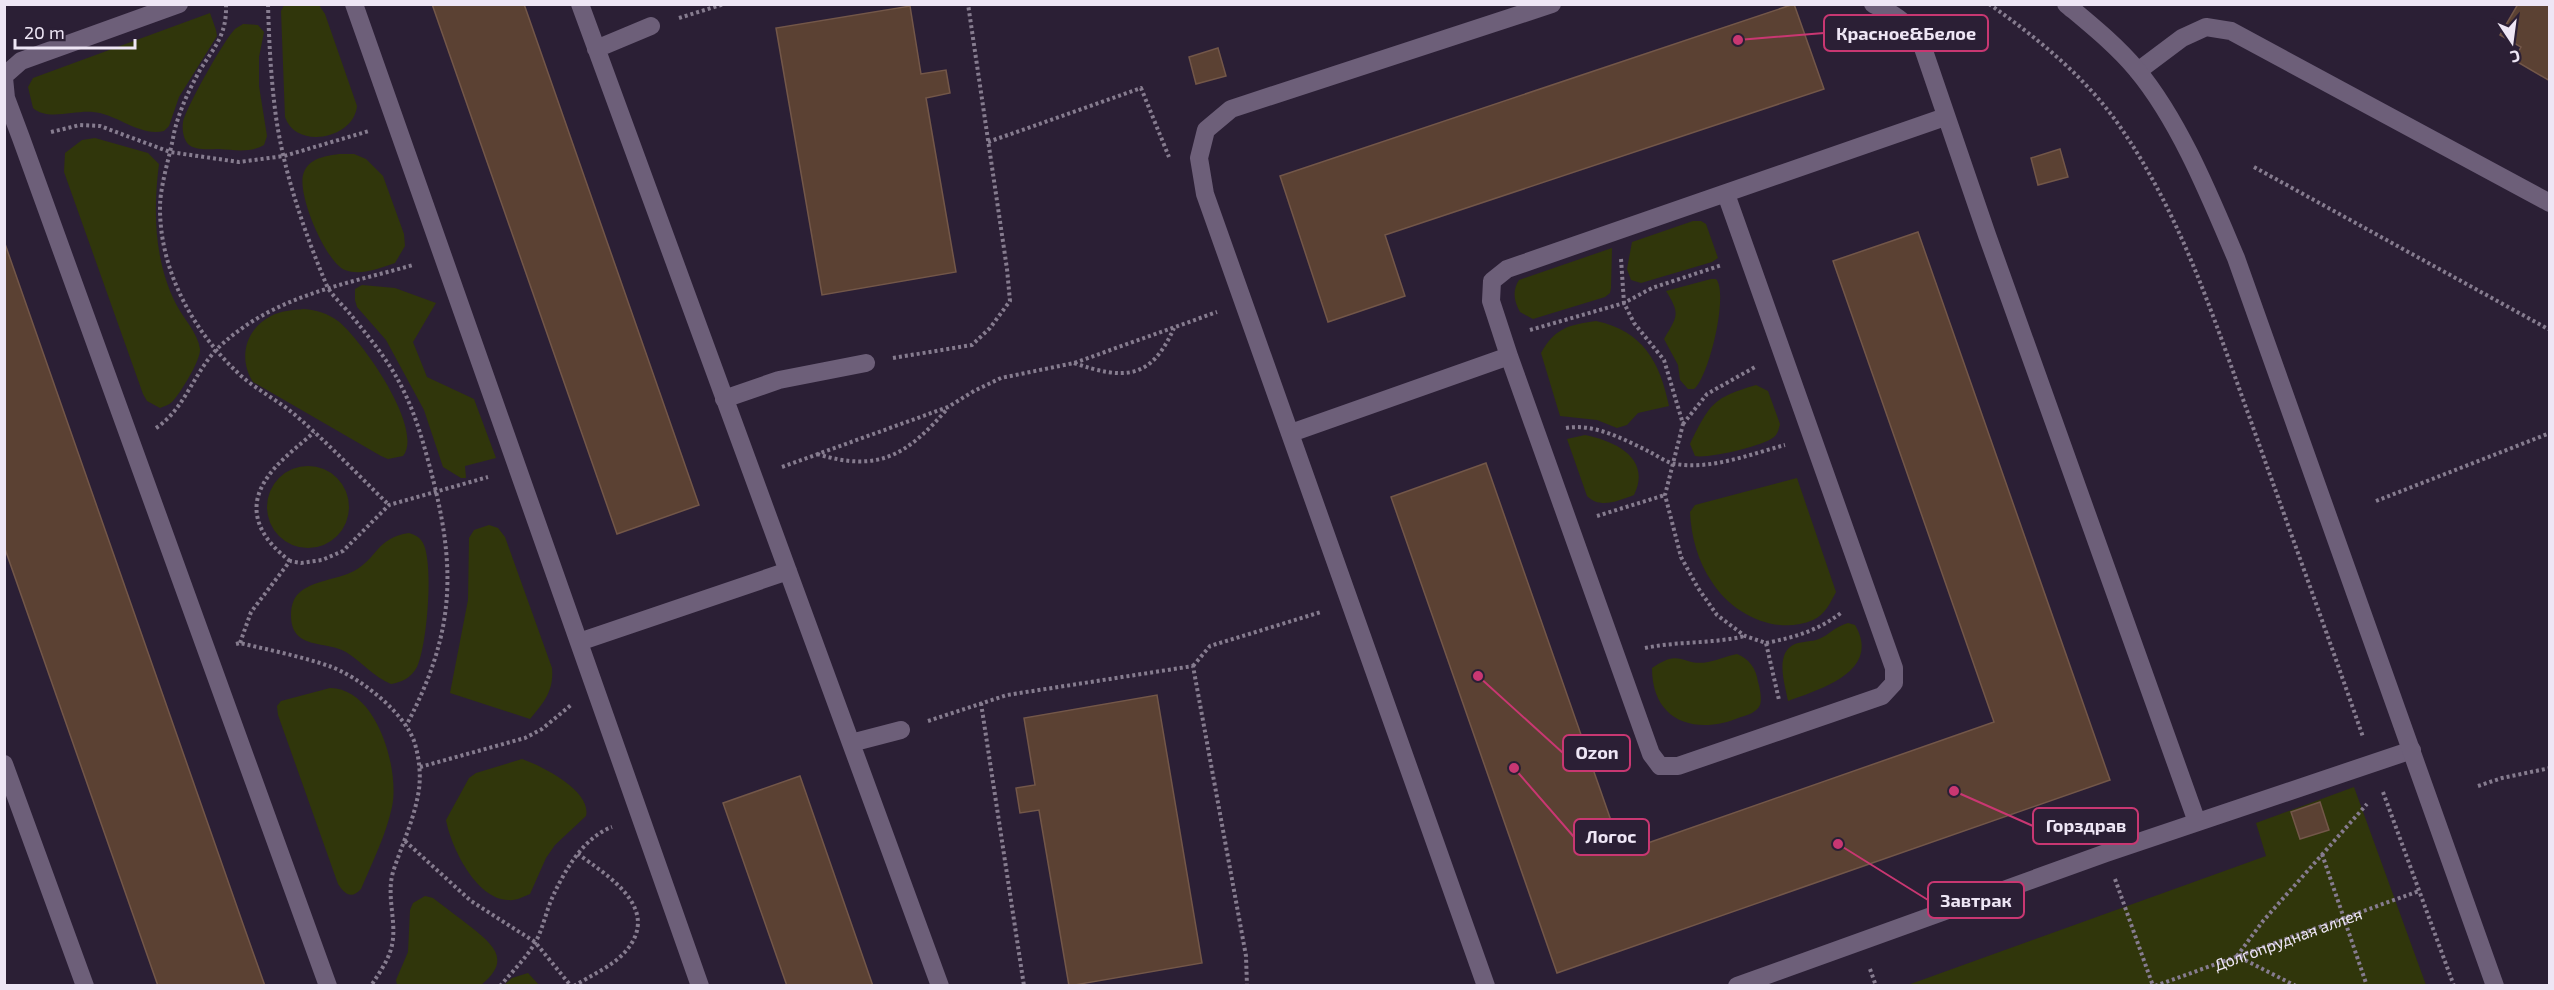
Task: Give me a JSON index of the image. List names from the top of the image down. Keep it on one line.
{"streets":{"path":["Долгопрудная аллея"]},"places":["Красное&Белое","Ozon","Логос","Горздрав","Завтрак"],"scale_bar":"20 m","north":"bottom"}
